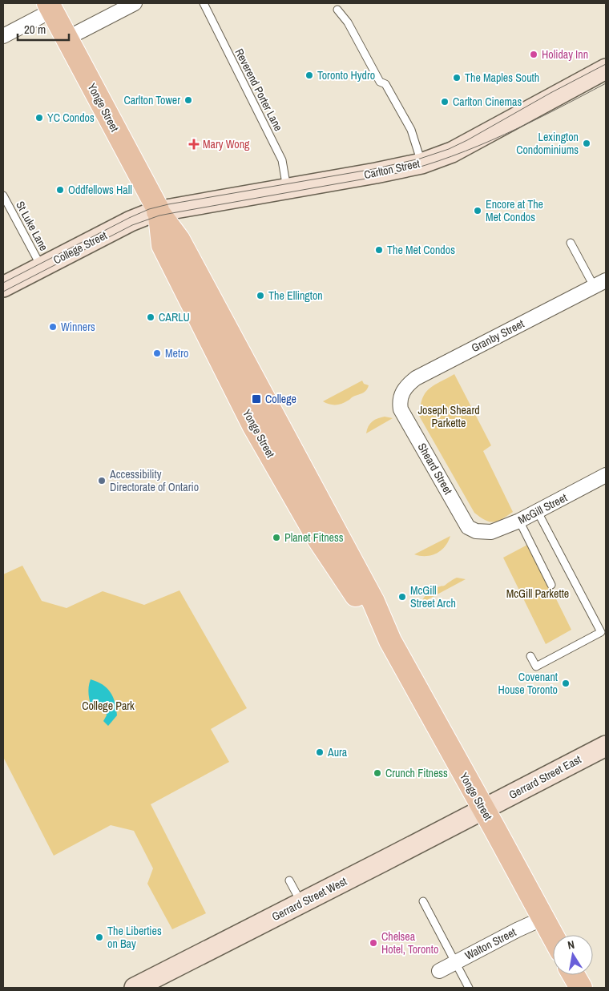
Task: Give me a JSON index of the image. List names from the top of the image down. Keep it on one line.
{"streets":{"main road":["Yonge Street","Carlton Street","College Street","Gerrard Street East","Gerrard Street West"],"street":["Granby Street","Sheard Street","McGill Street","Walton Street"],"lane":["Reverend Porter Lane","St Luke Lane"]},"crossings":[["Reverend Porter Lane","Carlton Street"],["Yonge Street","Carlton Street"],["Yonge Street","College Street"],["Yonge Street","Gerrard Street East"],["Yonge Street","Gerrard Street West"],["Yonge Street","Walton Street"],["Carlton Street","College Street"],["St Luke Lane","College Street"],["Granby Street","Sheard Street"],["Sheard Street","McGill Street"],["Gerrard Street East","Gerrard Street West"]],"parks":["Joseph Sheard Parkette","McGill Parkette","College Park"],"places":{"other":["Holiday Inn","Toronto Hydro","The Maples South","Carlton Tower","Carlton Cinemas","YC Condos","Lexington Condominiums","Oddfellows Hall","Encore at The Met Condos","The Met Condos","The Ellington","CARLU","Winners","Metro","Accessibility Directorate of Ontario","Planet Fitness","McGill Street Arch","Covenant House Toronto","Aura","Crunch Fitness","The Liberties on Bay","Chelsea Hotel, Toronto"],"health":["Mary Wong"],"transit":["College"]},"scale_bar":"20 m","north":"top"}
